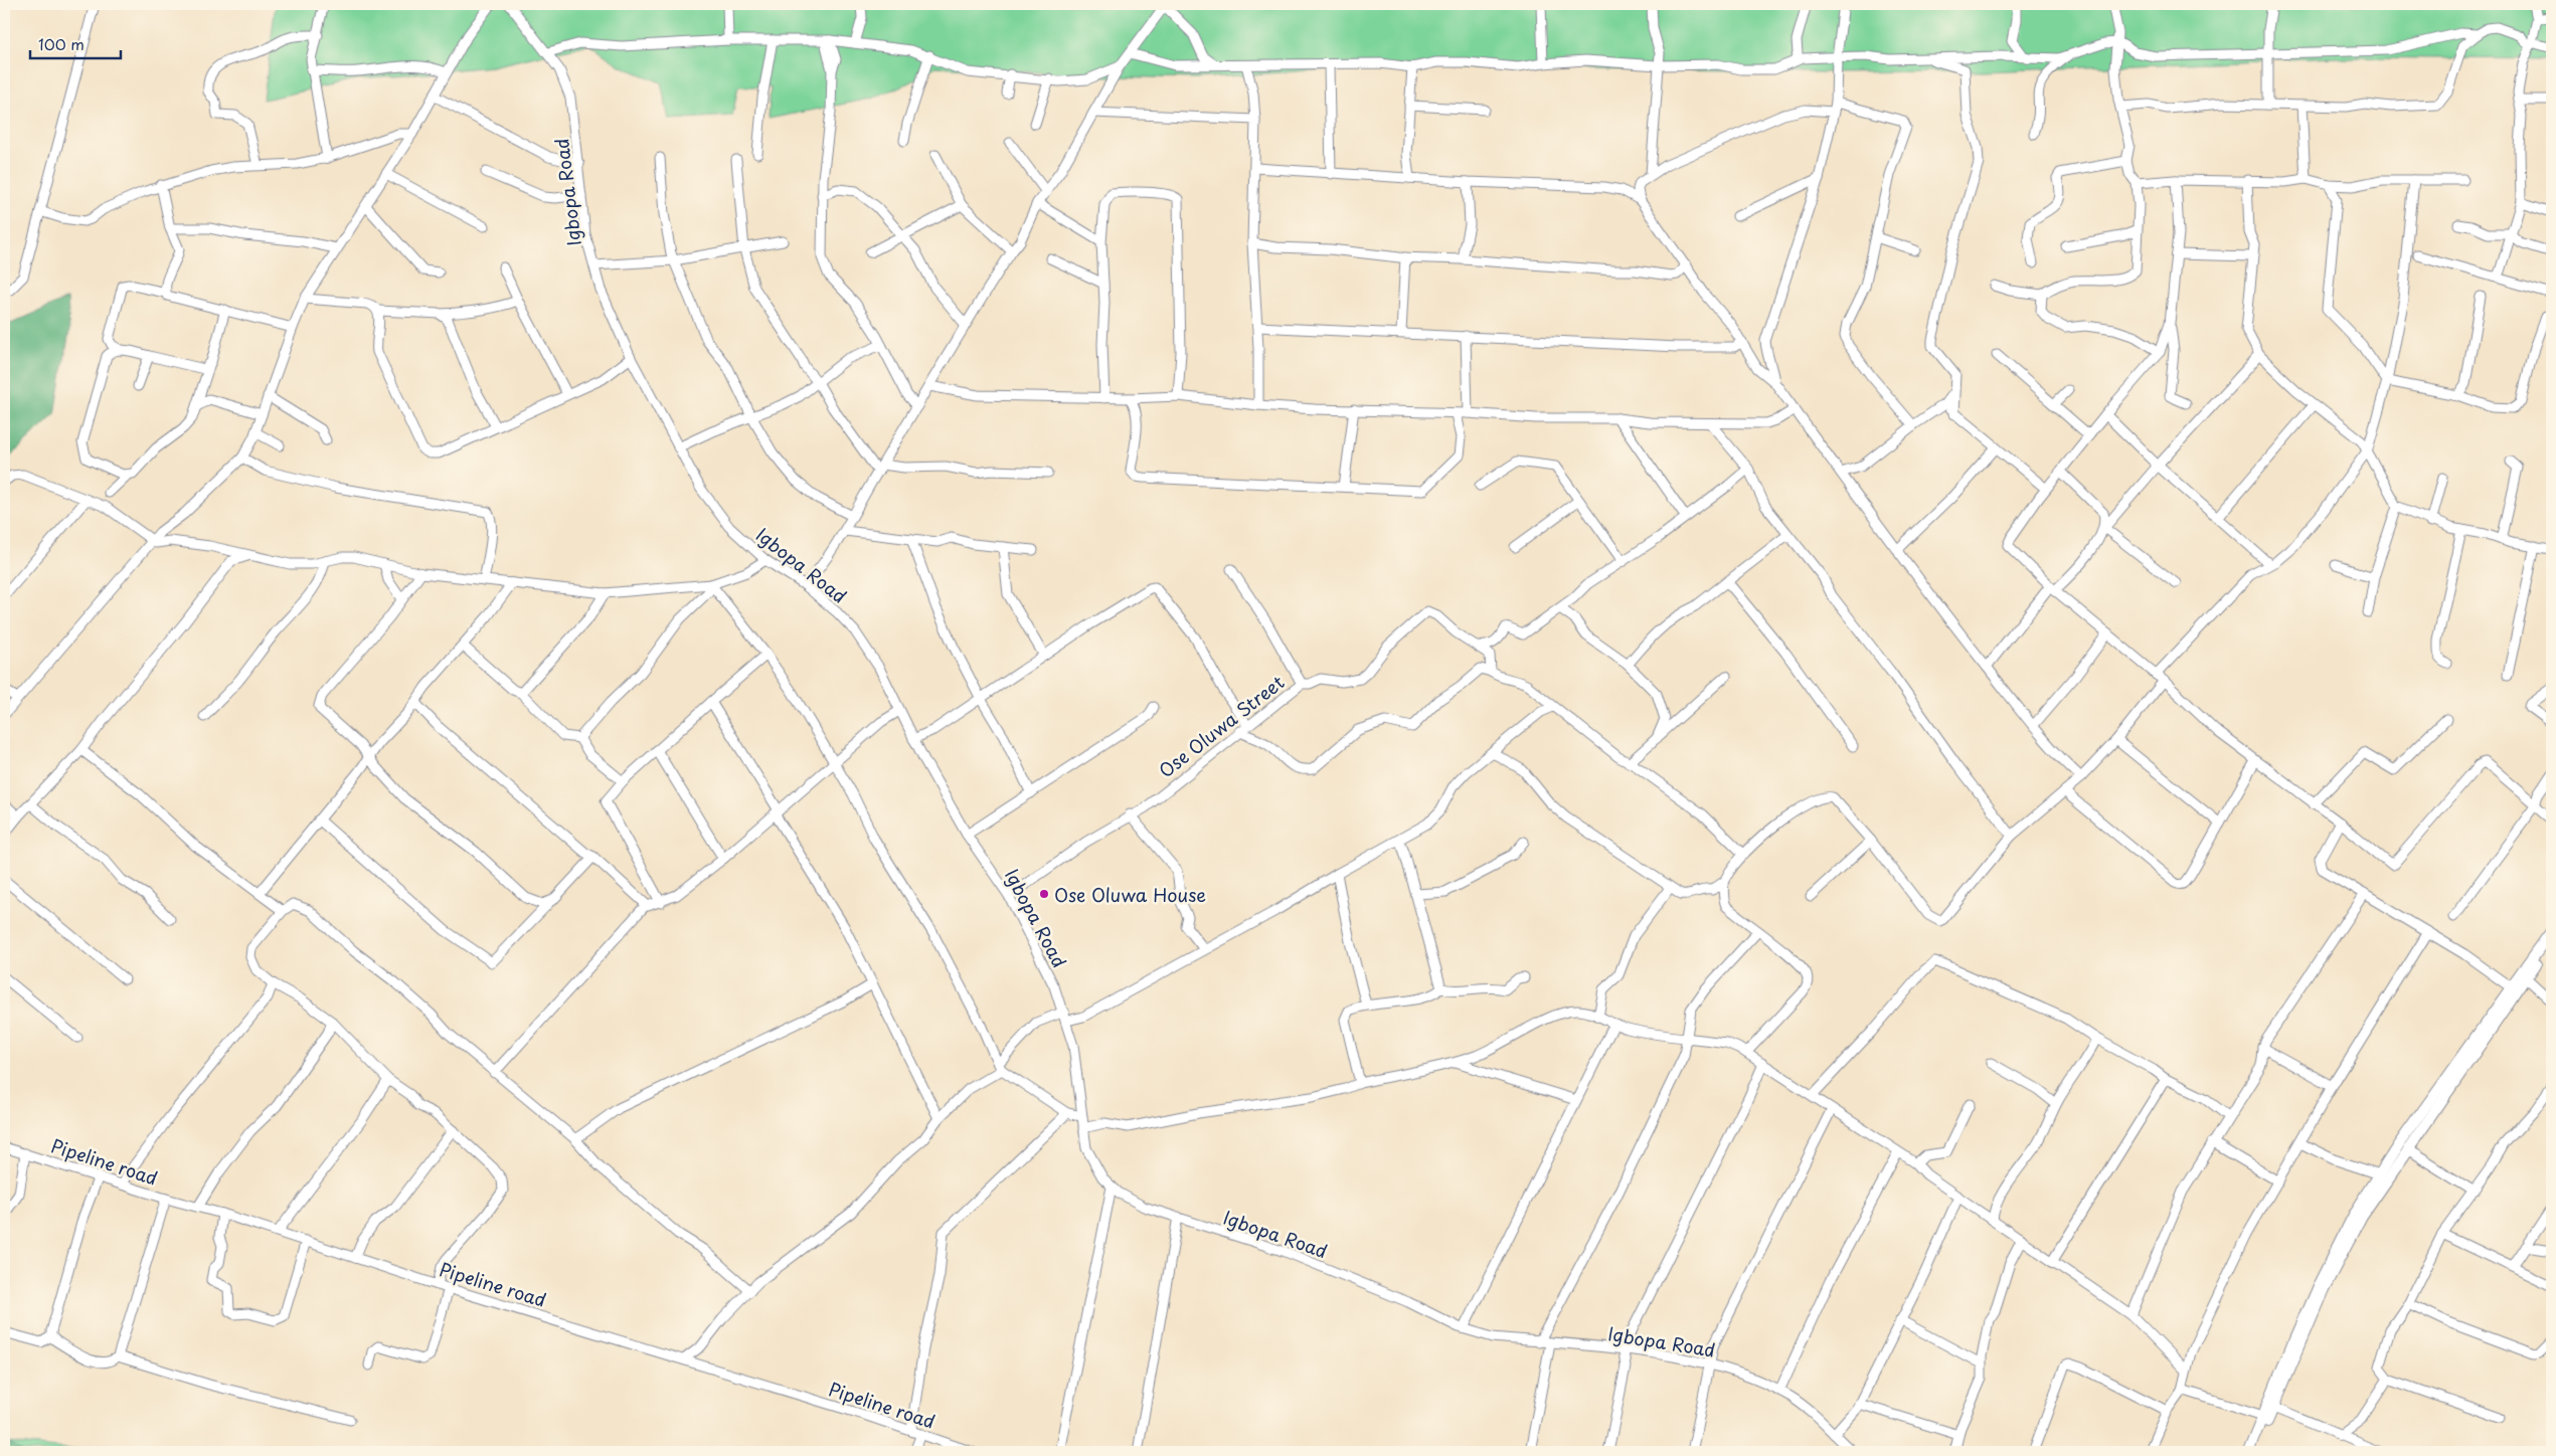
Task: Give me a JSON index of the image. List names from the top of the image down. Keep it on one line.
{"streets":{"street":["Igbopa Road","Ose Oluwa Street","Pipeline road"]},"crossings":[["Igbopa Road","Ose Oluwa Street"]],"places":["Ose Oluwa House"],"scale_bar":"100 m"}
